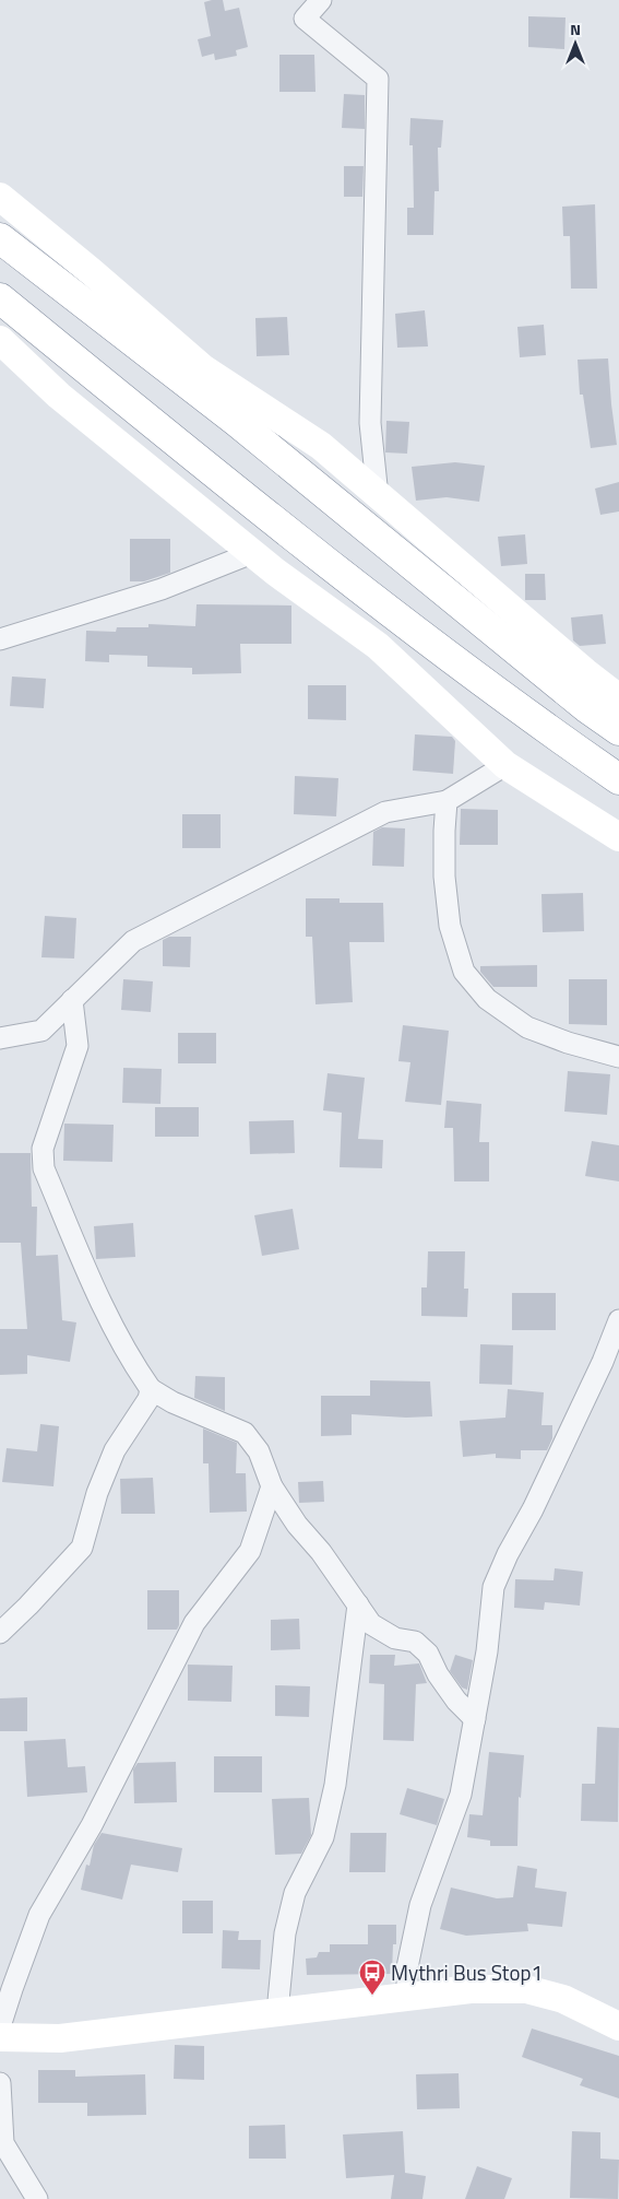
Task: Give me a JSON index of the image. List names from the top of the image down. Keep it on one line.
{"places":{"bus stop":["Mythri Bus Stop1"]},"north":"top"}
